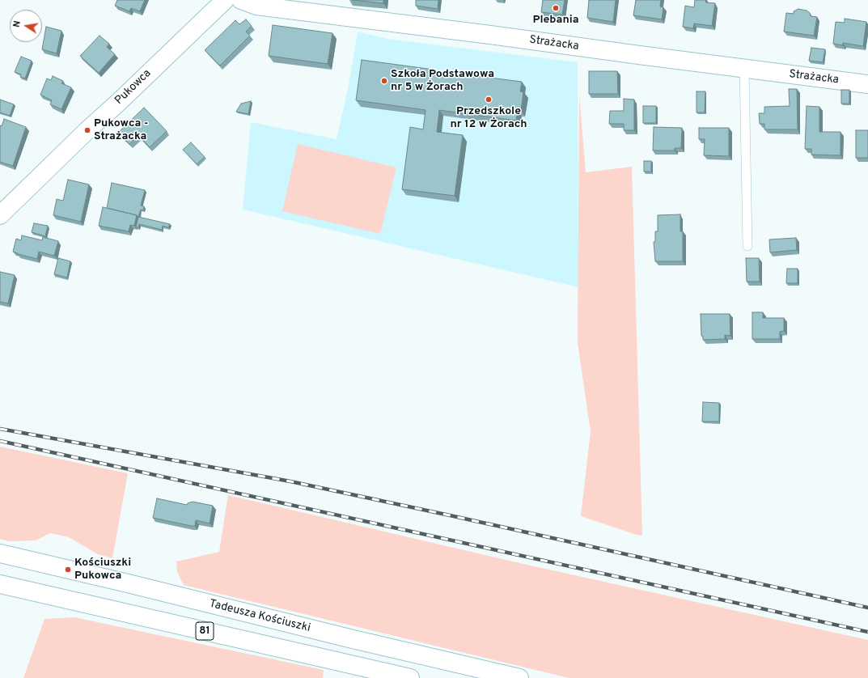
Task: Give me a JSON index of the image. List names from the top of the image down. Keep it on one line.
{"streets":{"main road":["Strażacka","Pukowca","Tadeusza Kościuszki","81"]},"places":["Plebania","Szkoła Podstawowa nr 5 w Żorach","Przedszkole nr 12 w Żorach","Pukowca - Strażacka","Kościuszki Pukowca"],"north":"left"}
